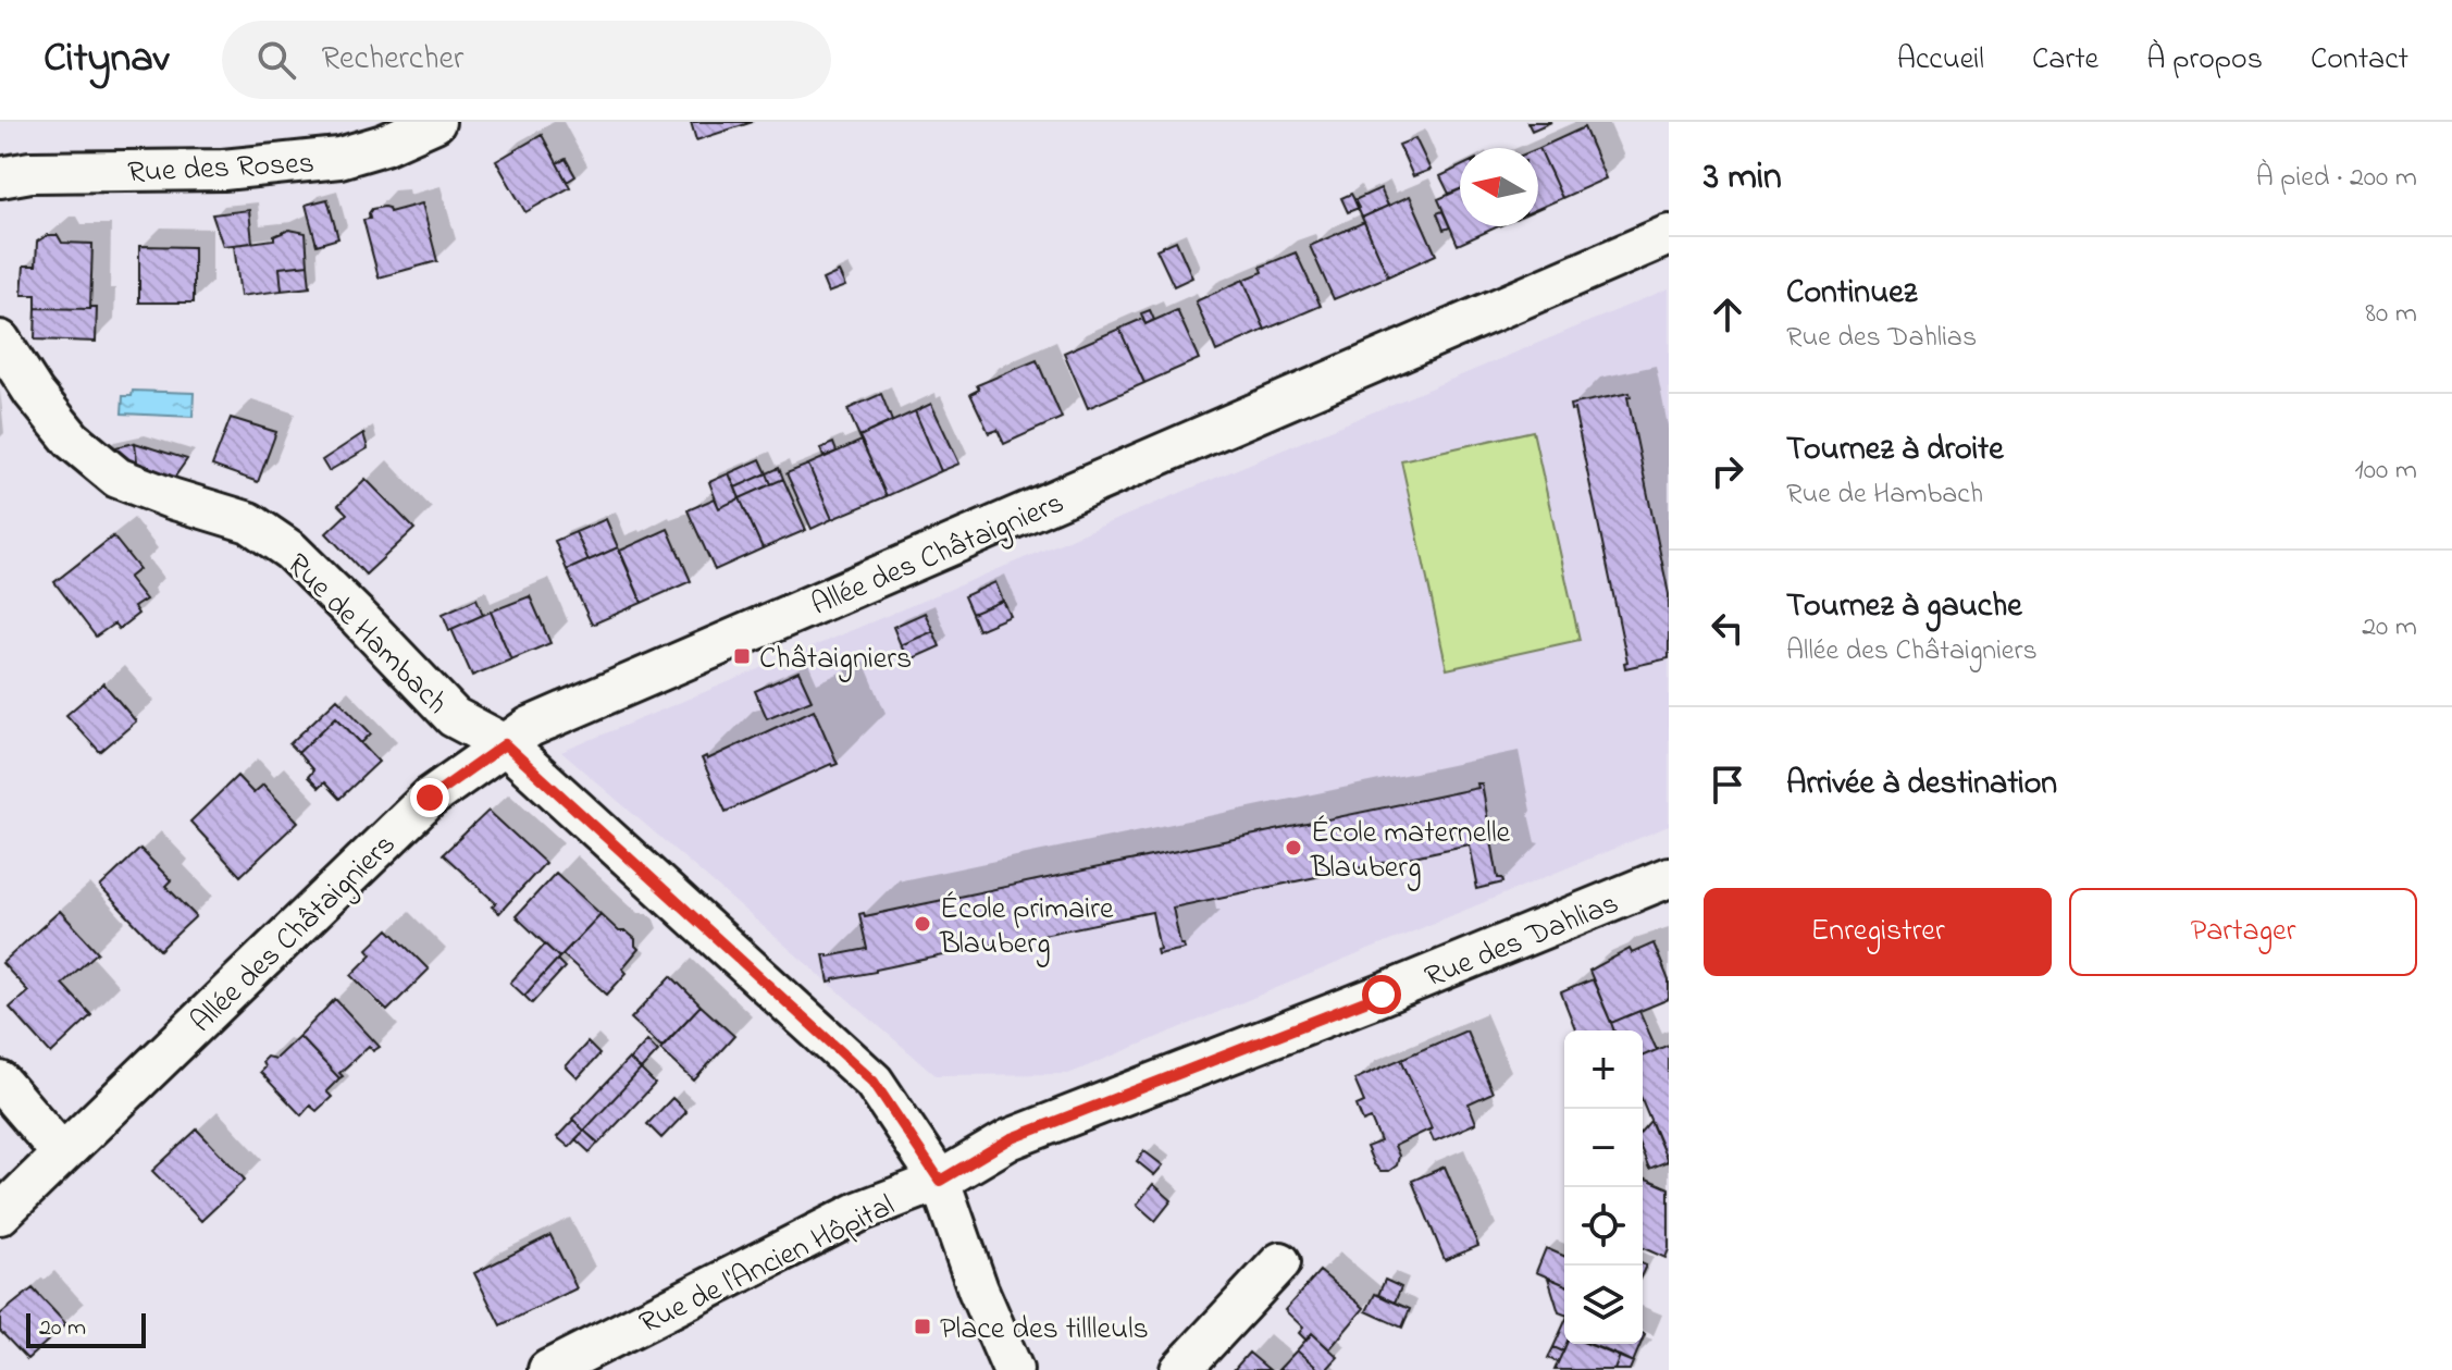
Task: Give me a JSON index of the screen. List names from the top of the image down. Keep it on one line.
{"streets":{"street":["Rue des Roses","Allée des Châtaigniers","Rue de Hambach","Rue des Dahlias","Rue de l'Ancien Hôpital"]},"crossings":[["Allée des Châtaigniers","Rue de Hambach"],["Rue de Hambach","Rue des Dahlias"],["Rue de Hambach","Rue de l'Ancien Hôpital"],["Rue des Dahlias","Rue de l'Ancien Hôpital"]],"places":{"transit":["Châtaigniers","Place des tillleuls"],"other":["École maternelle Blauberg","École primaire Blauberg"]},"scale_bar":"20 m","north":"left","page":{"header":"Citynav","search":"Rechercher","nav":["Accueil","Carte","À propos","Contact"],"heading":["3 min","À pied · 200 m"],"list":[["Continuez","Rue des Dahlias","80 m"],["Tournez à droite","Rue de Hambach","100 m"],["Tournez à gauche","Allée des Châtaigniers","20 m"],"Arrivée à destination"],"buttons":["Enregistrer","Partager"],"map_buttons":["+","−"],"scale":"20 m"}}
